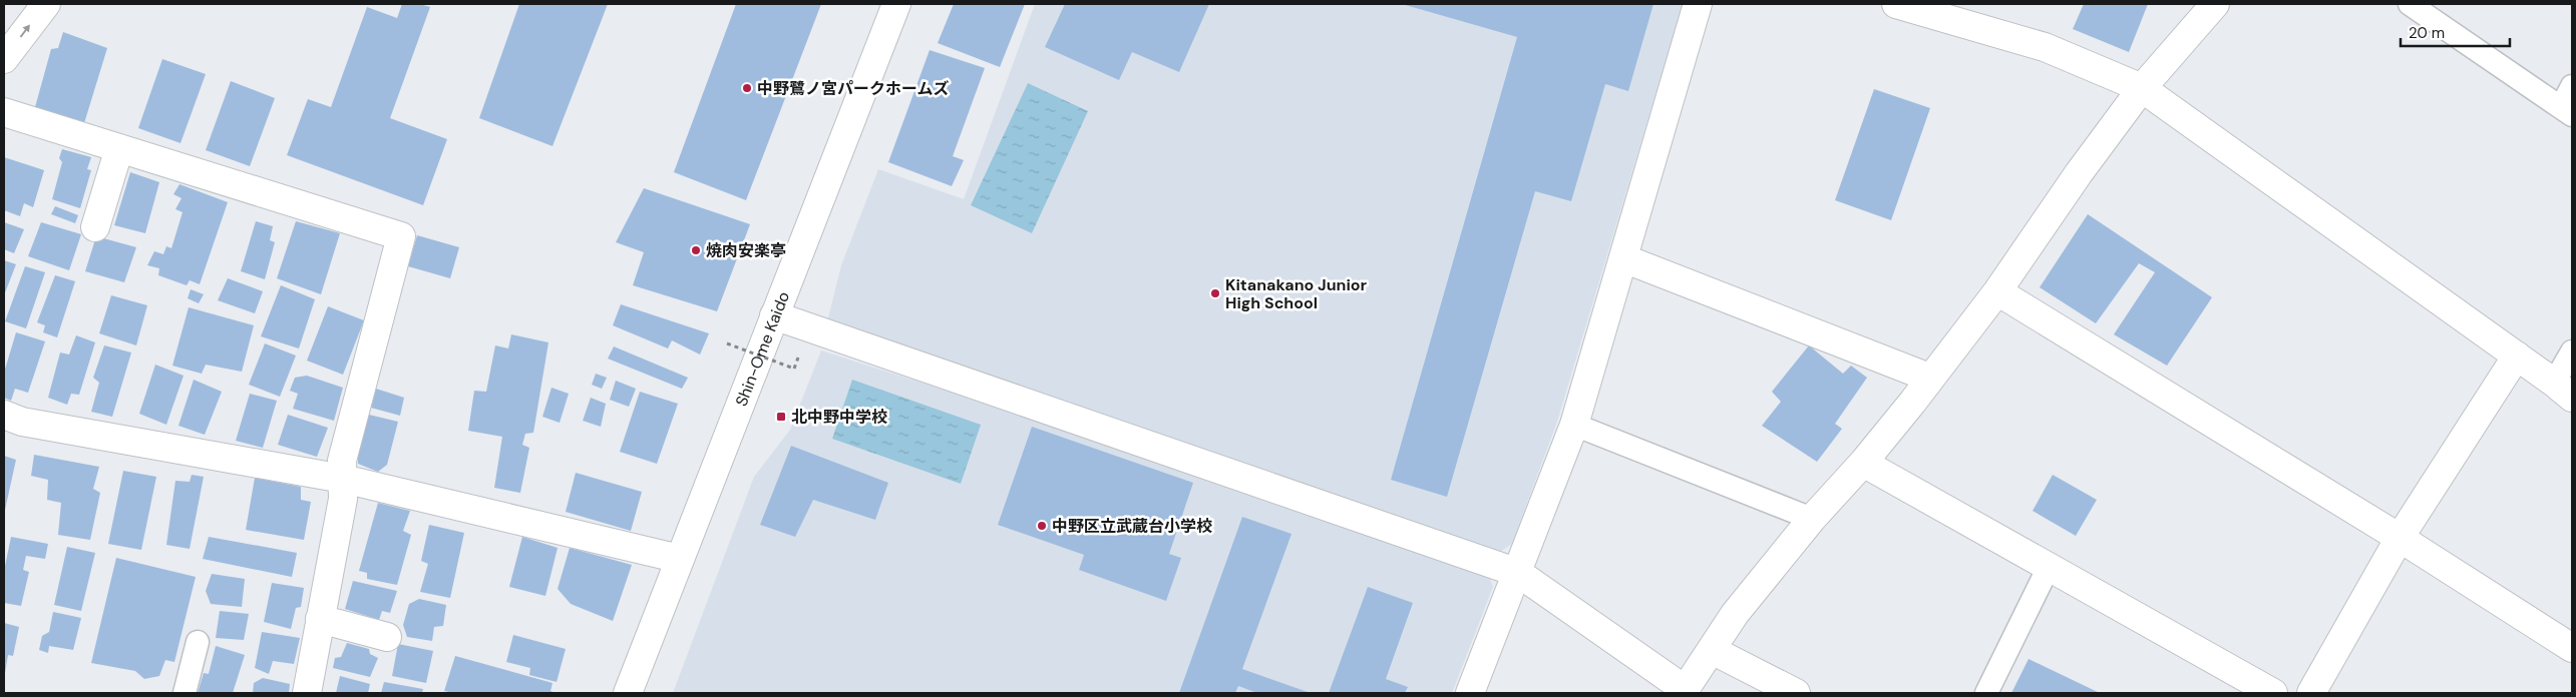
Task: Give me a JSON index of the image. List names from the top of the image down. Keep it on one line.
{"streets":{"street":["Shin-Ome Kaido"]},"places":{"other":["中野鷺ノ宮パークホームズ","焼肉安楽亭","Kitanakano Junior High School","中野区立武蔵台小学校"],"transit":["北中野中学校"]},"scale_bar":"20 m"}
